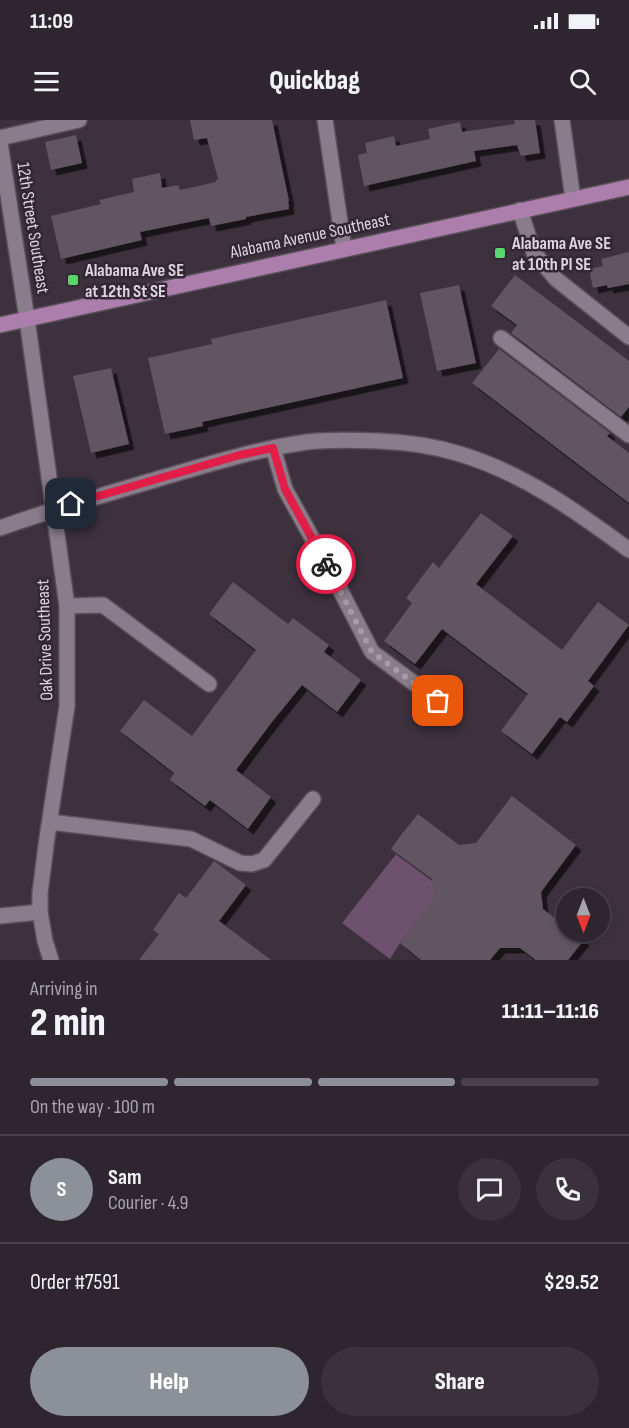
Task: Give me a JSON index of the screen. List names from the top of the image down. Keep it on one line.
{"streets":{"main road":["Alabama Avenue Southeast"],"street":["12th Street Southeast","Oak Drive Southeast"]},"crossings":[["12th Street Southeast","Alabama Avenue Southeast"],["12th Street Southeast","Oak Drive Southeast"],["Alabama Avenue Southeast","Oak Drive Southeast"]],"places":{"transit":["Alabama Ave SE at 10th Pl SE","Alabama Ave SE at 12th St SE"]},"north":"bottom","page":{"status":"11:09","header":"Quickbag","heading":["2 min","Arriving in","11:11–11:16"],"panel":["Sam","Courier · 4.9","Order #7591","$29.52"],"bar":"On the way · 100 m","round":"S","buttons":["Help","Share"]}}
